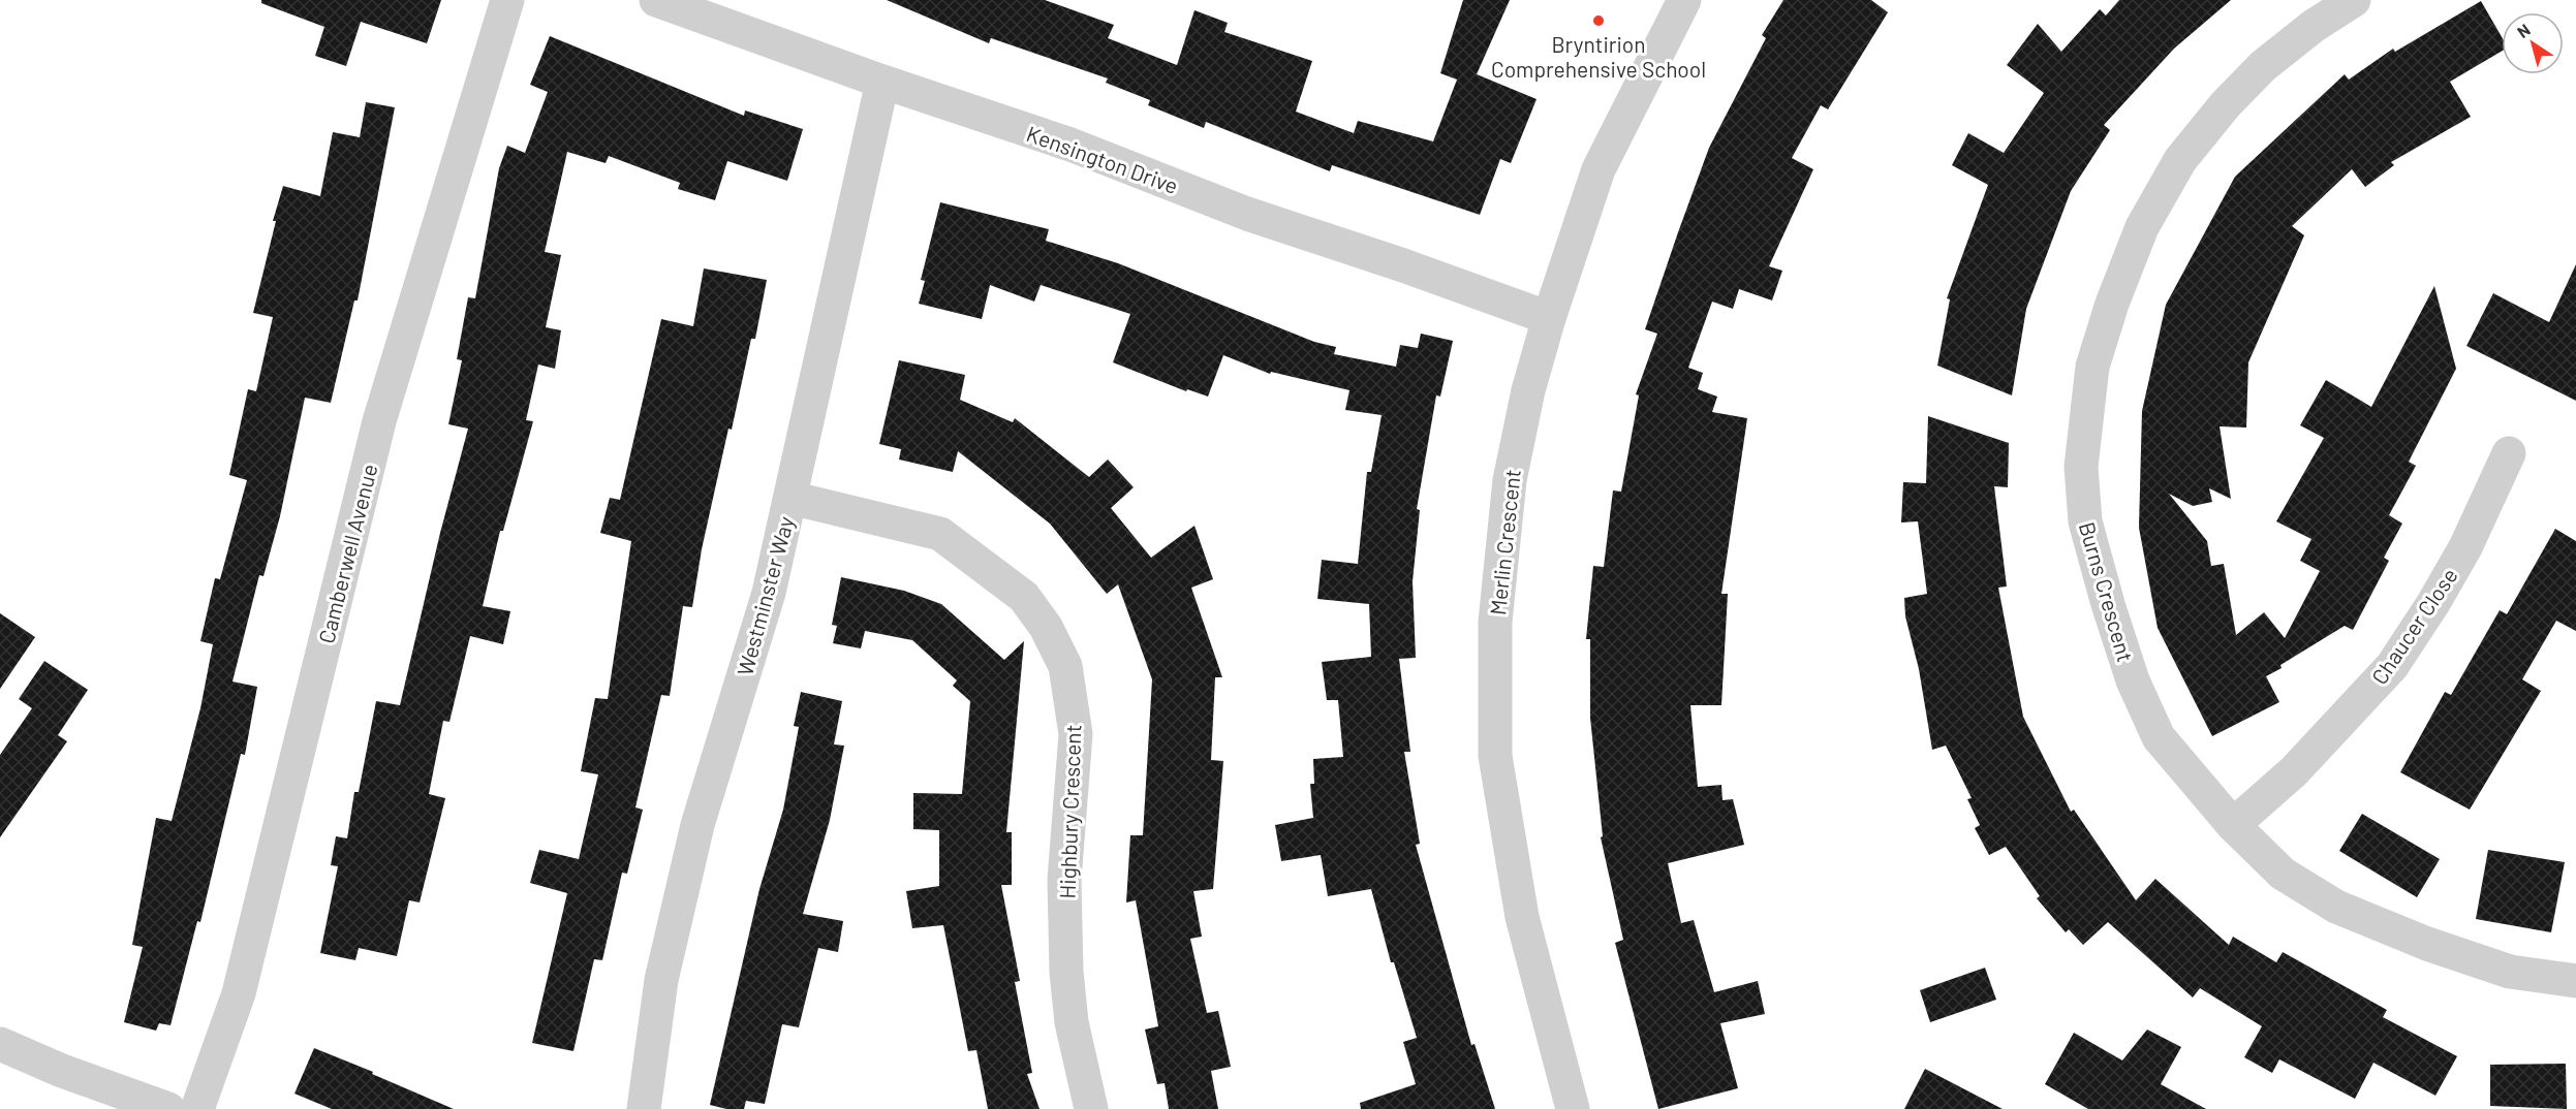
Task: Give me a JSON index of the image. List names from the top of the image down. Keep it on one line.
{"streets":{"street":["Kensington Drive","Merlin Crescent","Camberwell Avenue","Burns Crescent","Westminster Way","Chaucer Close","Highbury Crescent"]},"crossings":[["Kensington Drive","Merlin Crescent"],["Kensington Drive","Westminster Way"],["Burns Crescent","Chaucer Close"],["Westminster Way","Highbury Crescent"]],"places":["Bryntirion Comprehensive School"],"north":"top left"}
